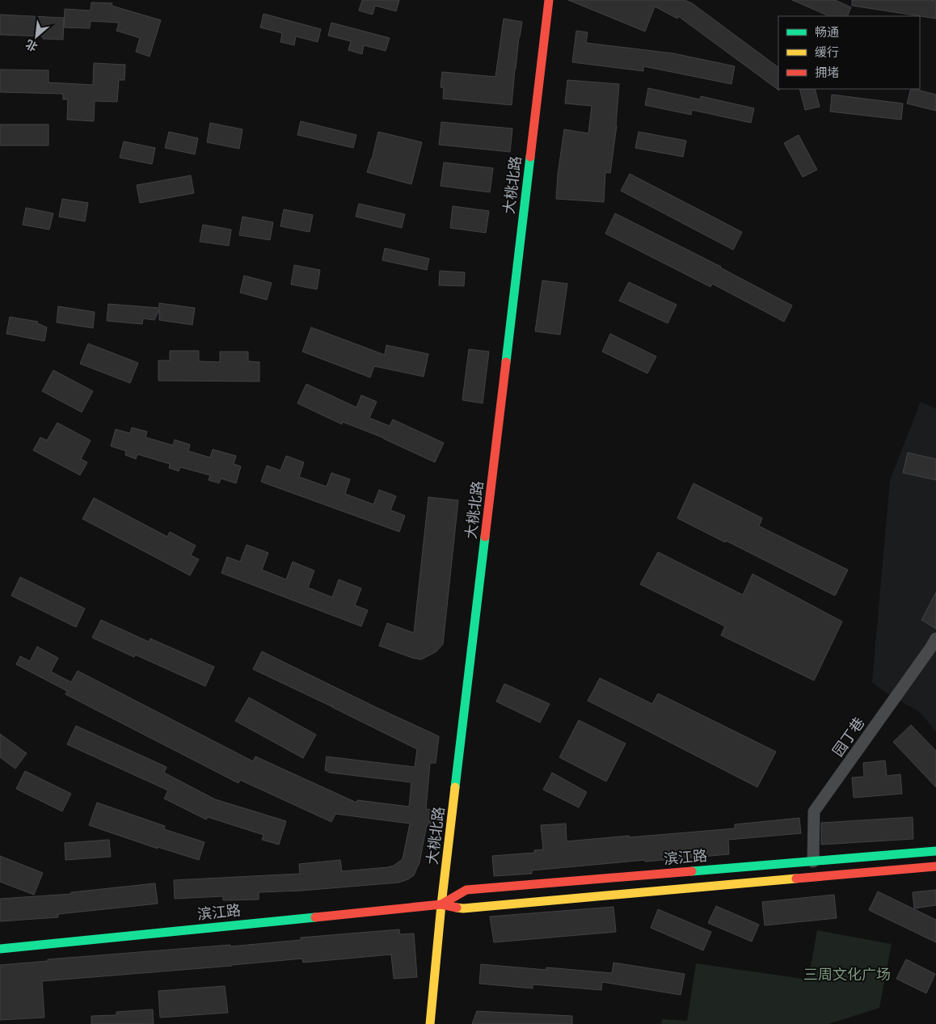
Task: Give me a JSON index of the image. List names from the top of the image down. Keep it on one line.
{"streets":{"main road":["大桃北路","滨江路"],"street":["园丁巷"]},"crossings":[["大桃北路","滨江路"],["园丁巷","滨江路"]],"parks":["三周文化广场"],"legend":["畅通","缓行","拥堵"],"north":"bottom left"}
